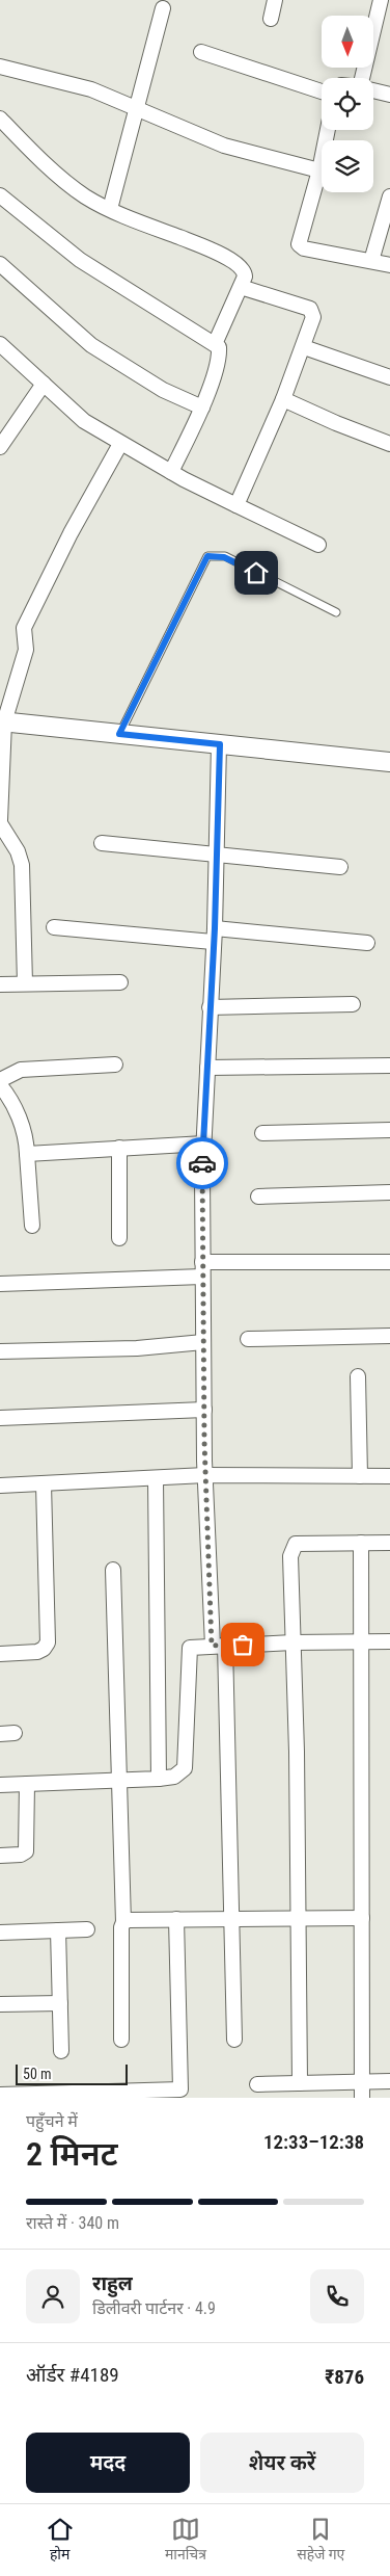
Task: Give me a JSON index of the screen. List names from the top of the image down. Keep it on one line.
{"scale_bar":"50 m","north":"bottom","page":{"scale":"50 m","heading":["2 मिनट","पहुँचने में","12:33–12:38"],"panel":["राहुल","डिलीवरी पार्टनर · 4.9","ऑर्डर #4189","₹876"],"bar":"रास्ते में · 340 m","buttons":["मदद","शेयर करें"],"tabs":["होम","मानचित्र","सहेजे गए"]}}
